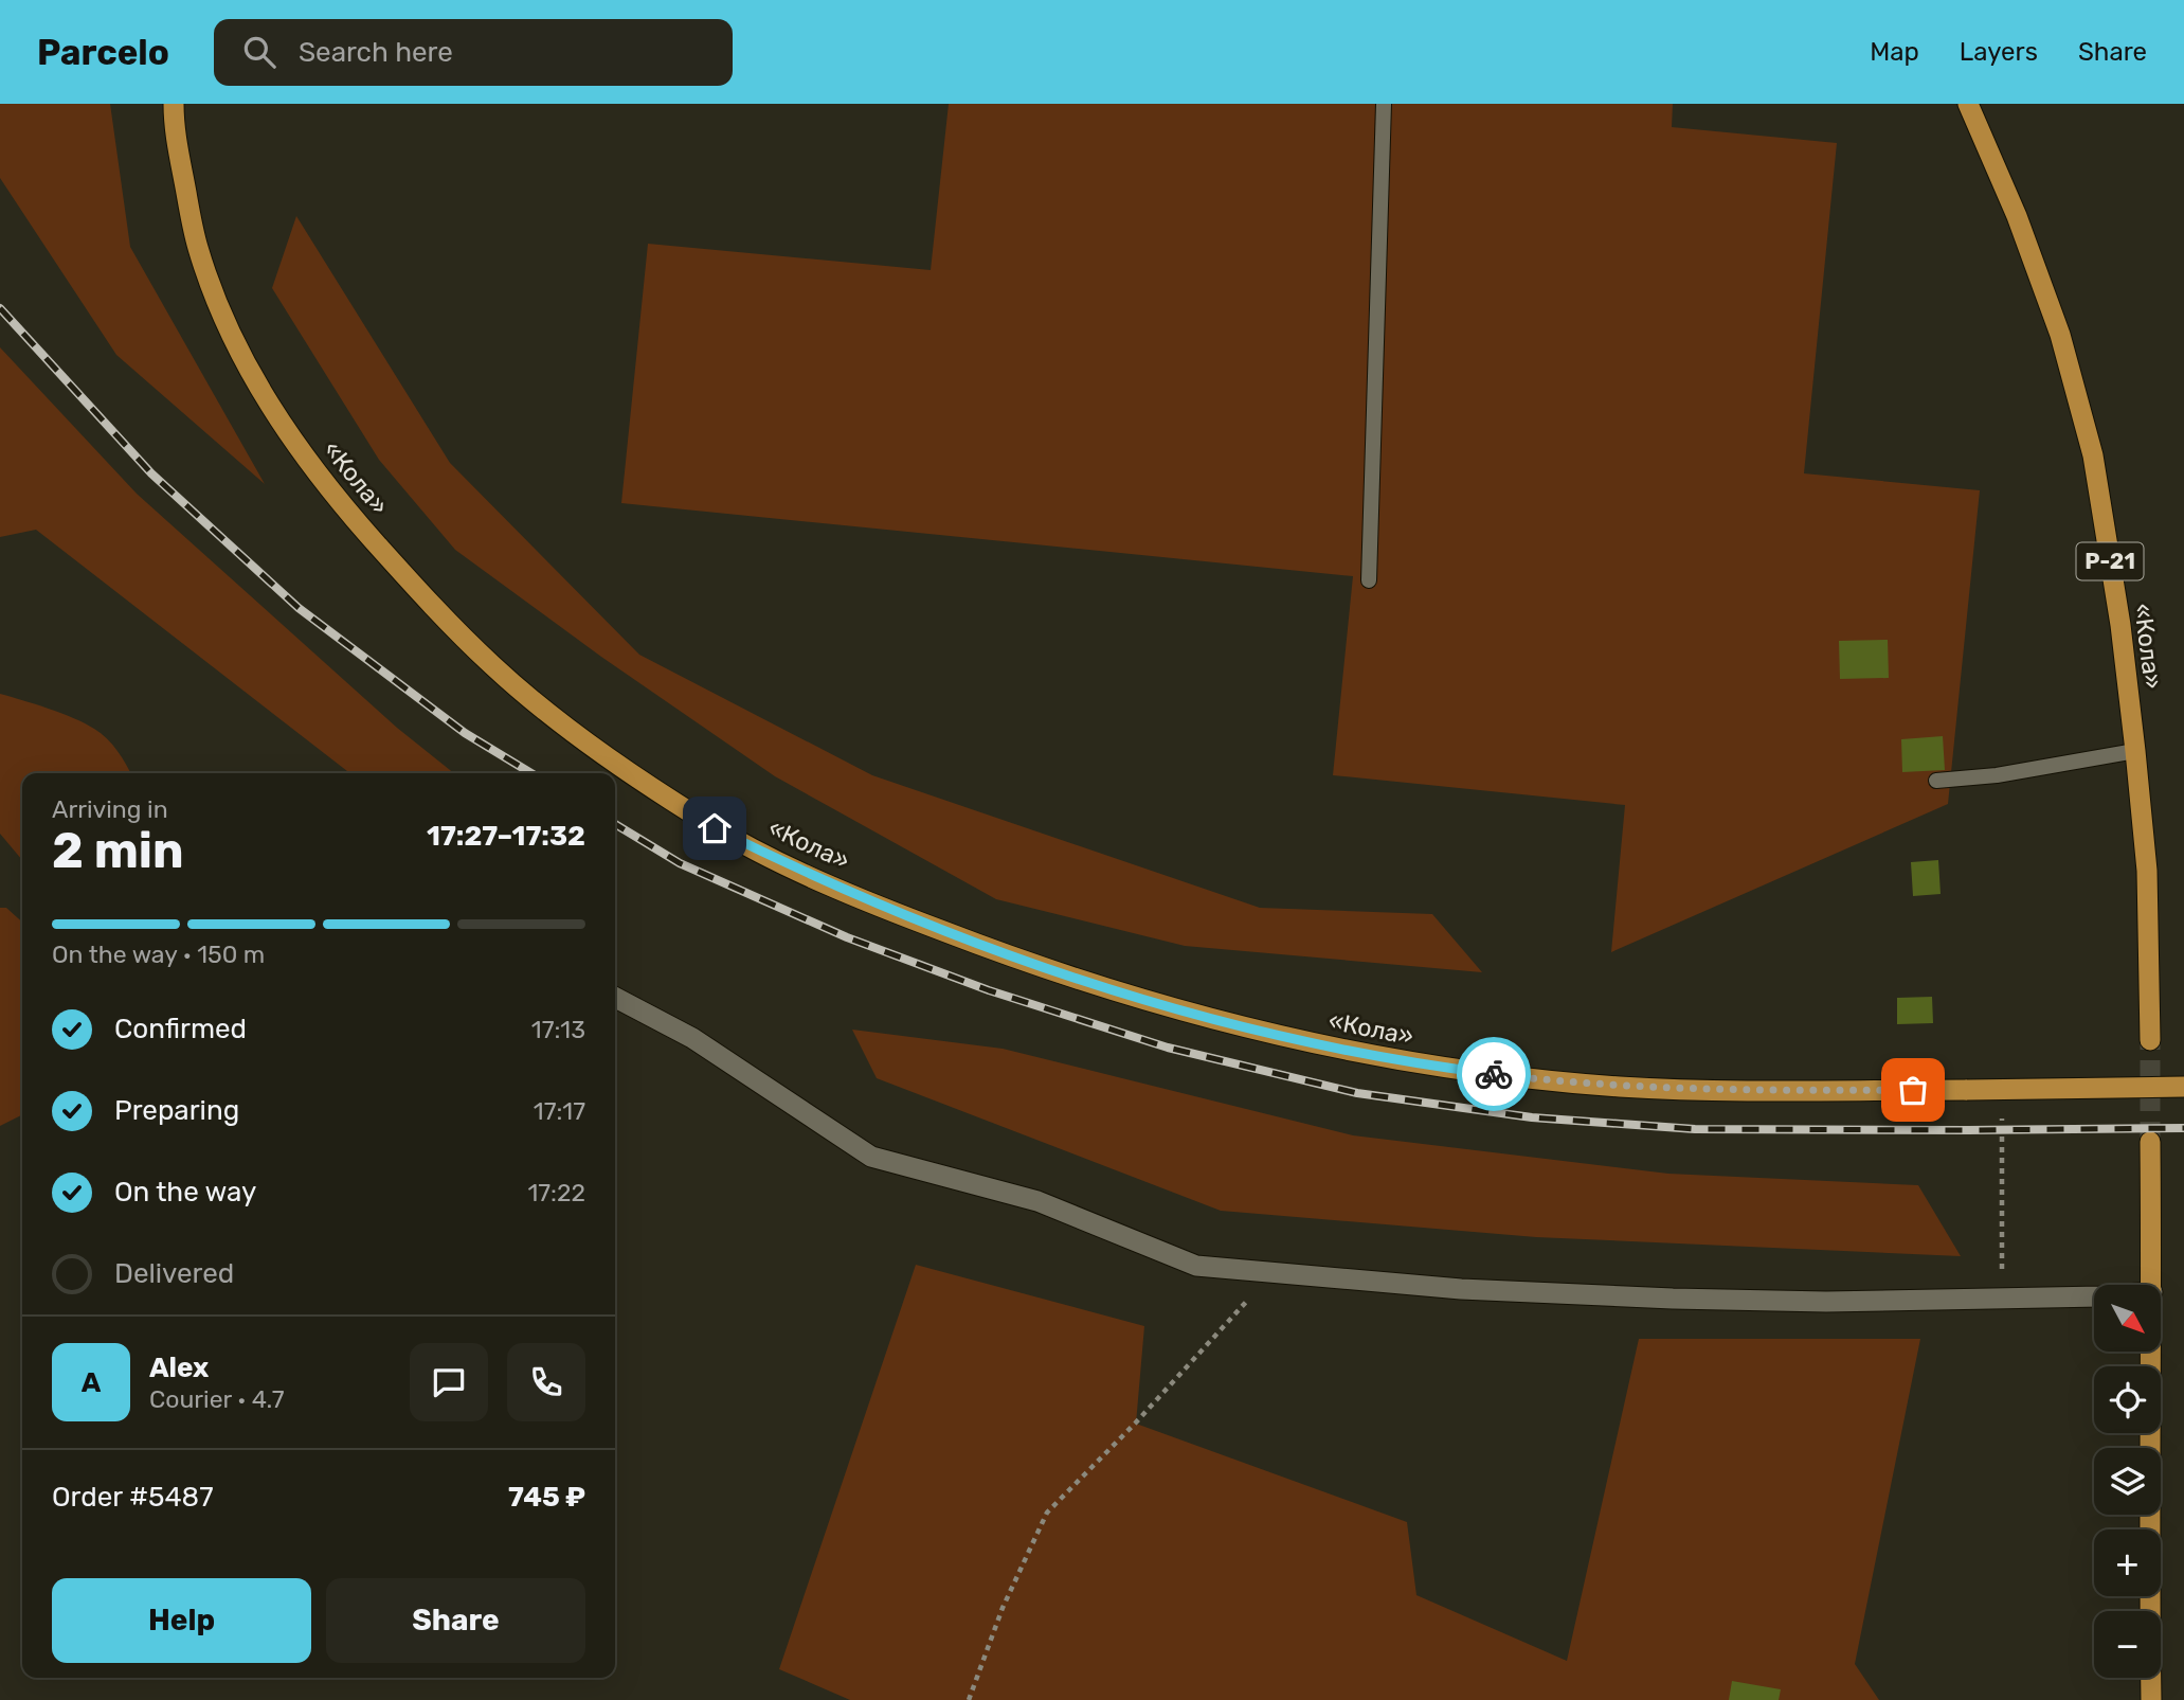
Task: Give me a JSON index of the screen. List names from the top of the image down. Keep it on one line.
{"streets":{"highway":["«Кола»","Р-21"]},"north":"bottom right","page":{"header":"Parcelo","search":"Search here","nav":["Map","Layers","Share"],"heading":["2 min","Arriving in","17:27–17:32"],"panel":["Alex","Courier · 4.7","Order #5487","745 ₽"],"bar":"On the way · 150 m","list":[["Confirmed","17:13"],["Preparing","17:17"],["On the way","17:22"],"Delivered"],"map_buttons":["+","−"],"round":"A","buttons":["Help","Share"]}}
